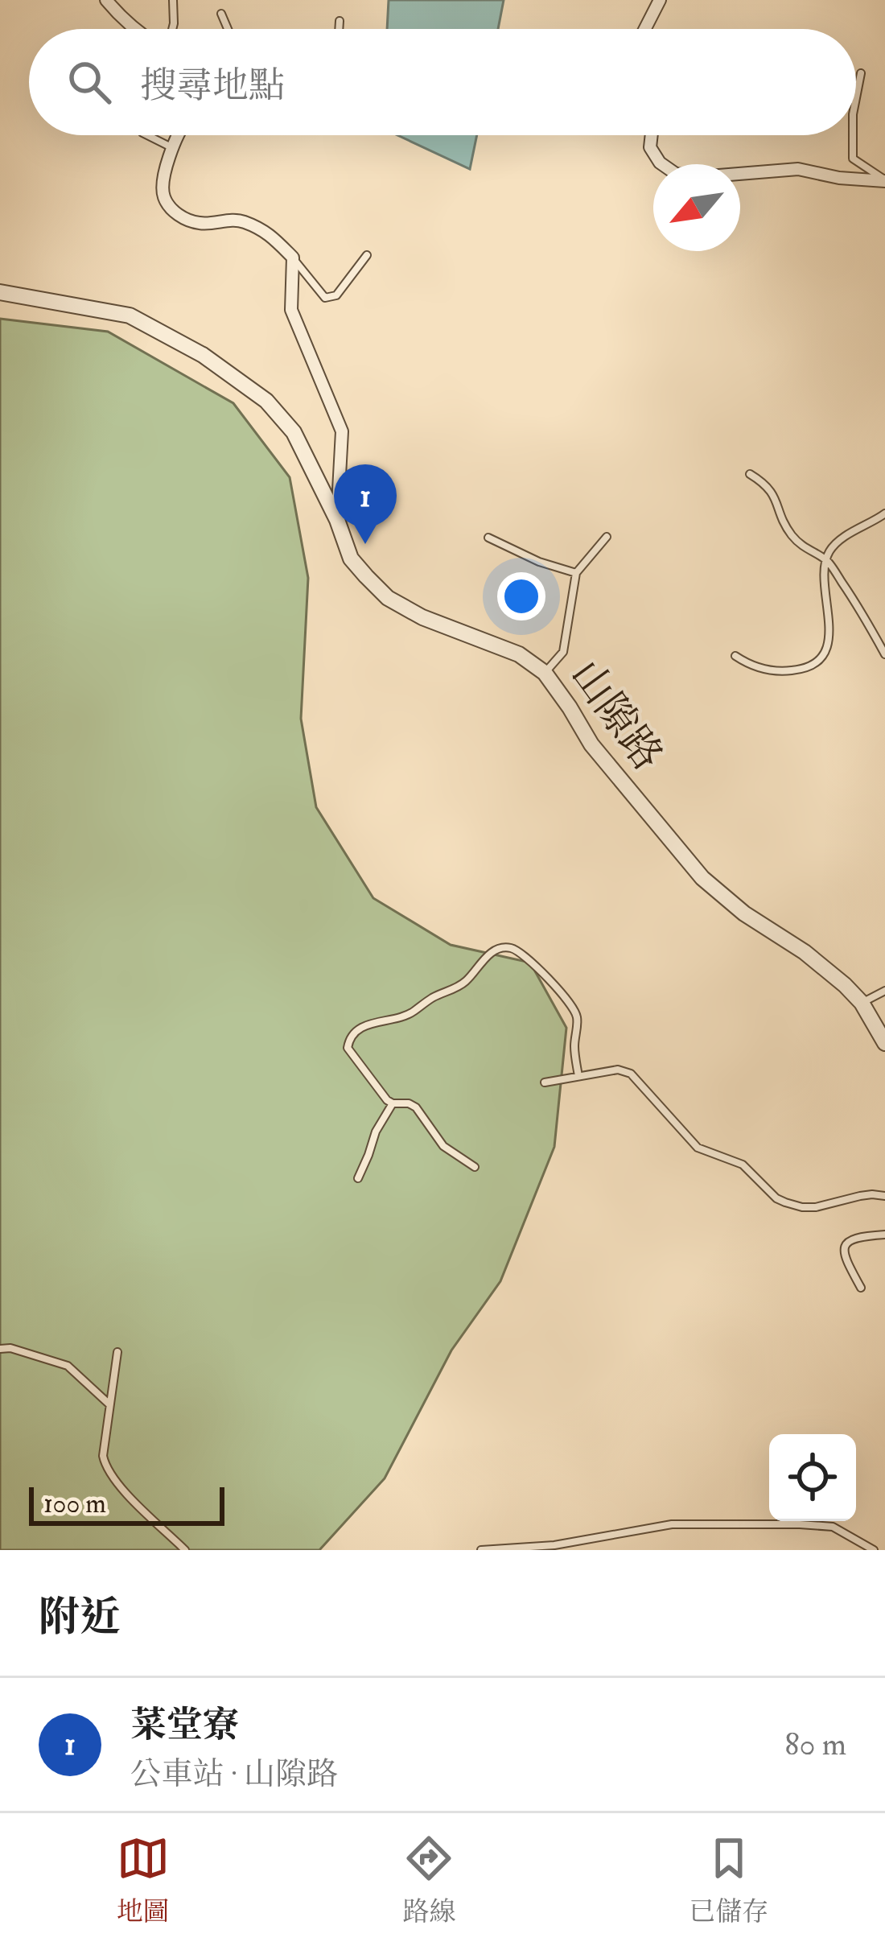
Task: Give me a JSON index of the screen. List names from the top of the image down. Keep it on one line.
{"streets":{"street":["山隙路"]},"scale_bar":"100 m","north":"bottom left","page":{"search":"搜尋地點","pins":"1","scale":"100 m","heading":"附近","list":[{"mark":"1","name":"菜堂寮","note":"公車站 · 山隙路","value":"80 m"}],"nav":["地圖","路線","已儲存"]}}
